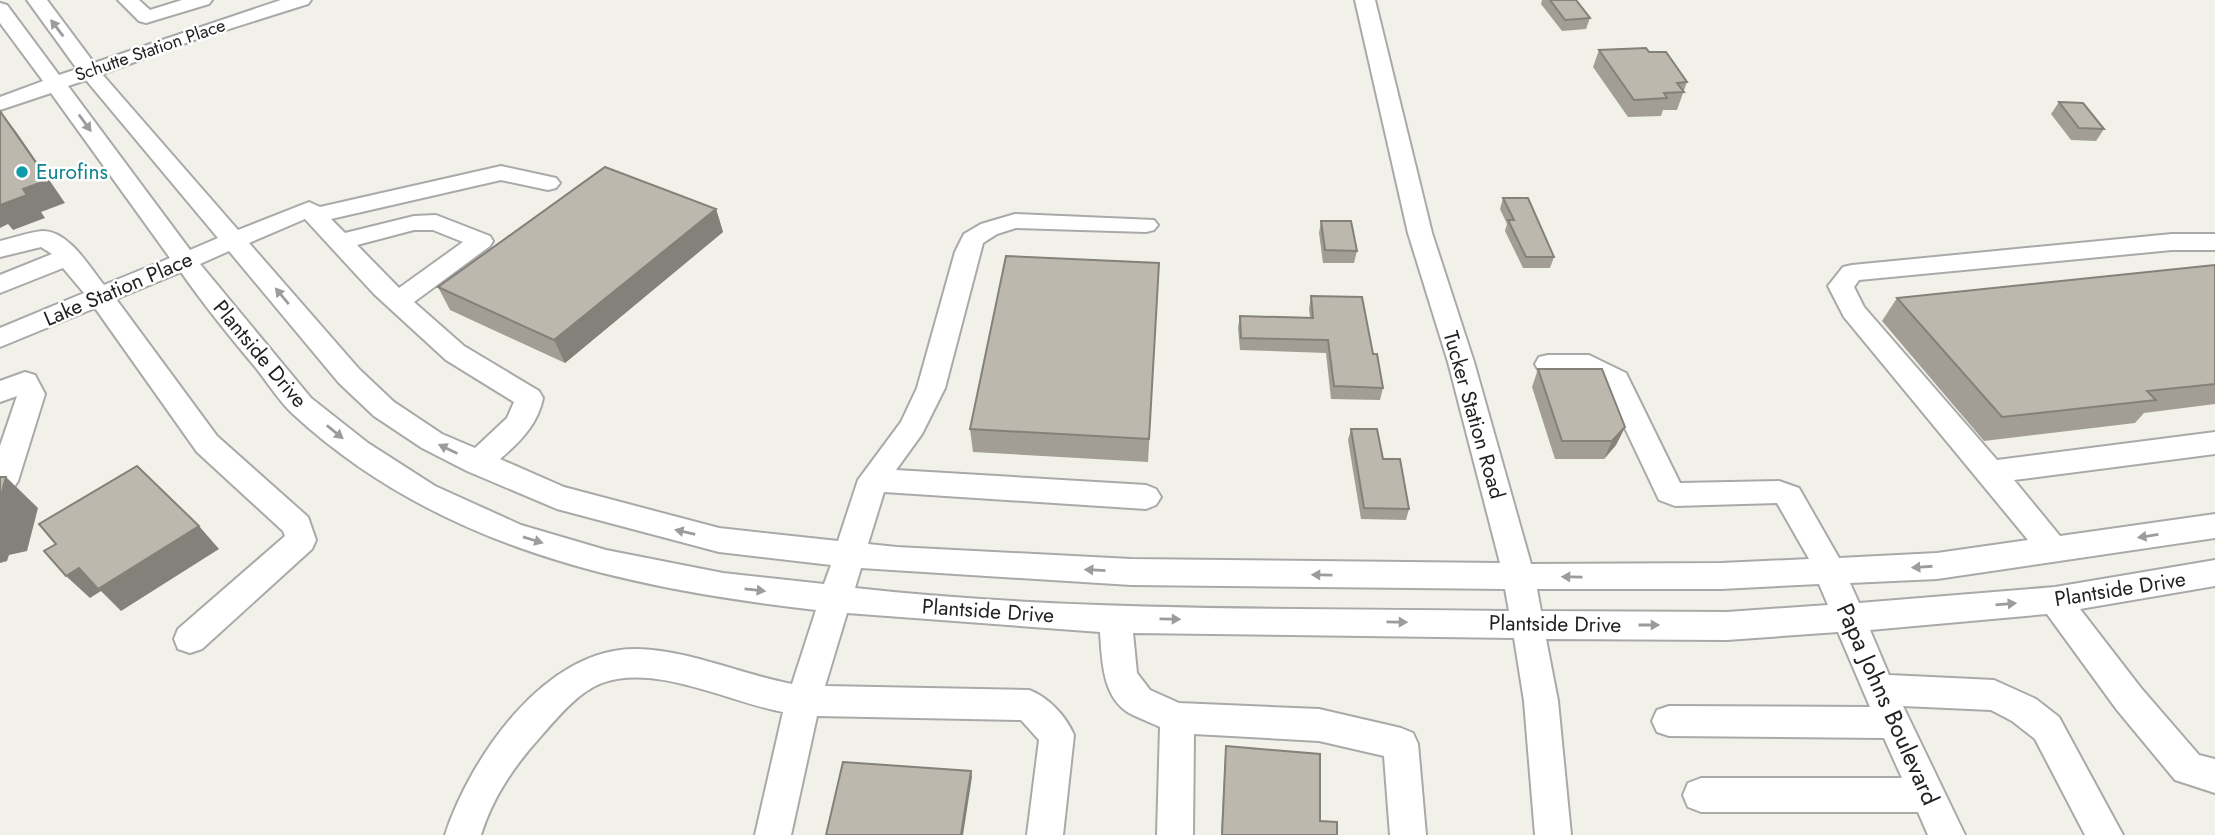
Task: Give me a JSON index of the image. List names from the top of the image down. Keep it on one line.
{"streets":{"street":["Schutte Station Place","Lake Station Place","Plantside Drive","Tucker Station Road","Papa Johns Boulevard"]},"crossings":[["Schutte Station Place","Plantside Drive"],["Lake Station Place","Plantside Drive"],["Plantside Drive","Tucker Station Road"],["Plantside Drive","Papa Johns Boulevard"]],"places":["Eurofins"]}
